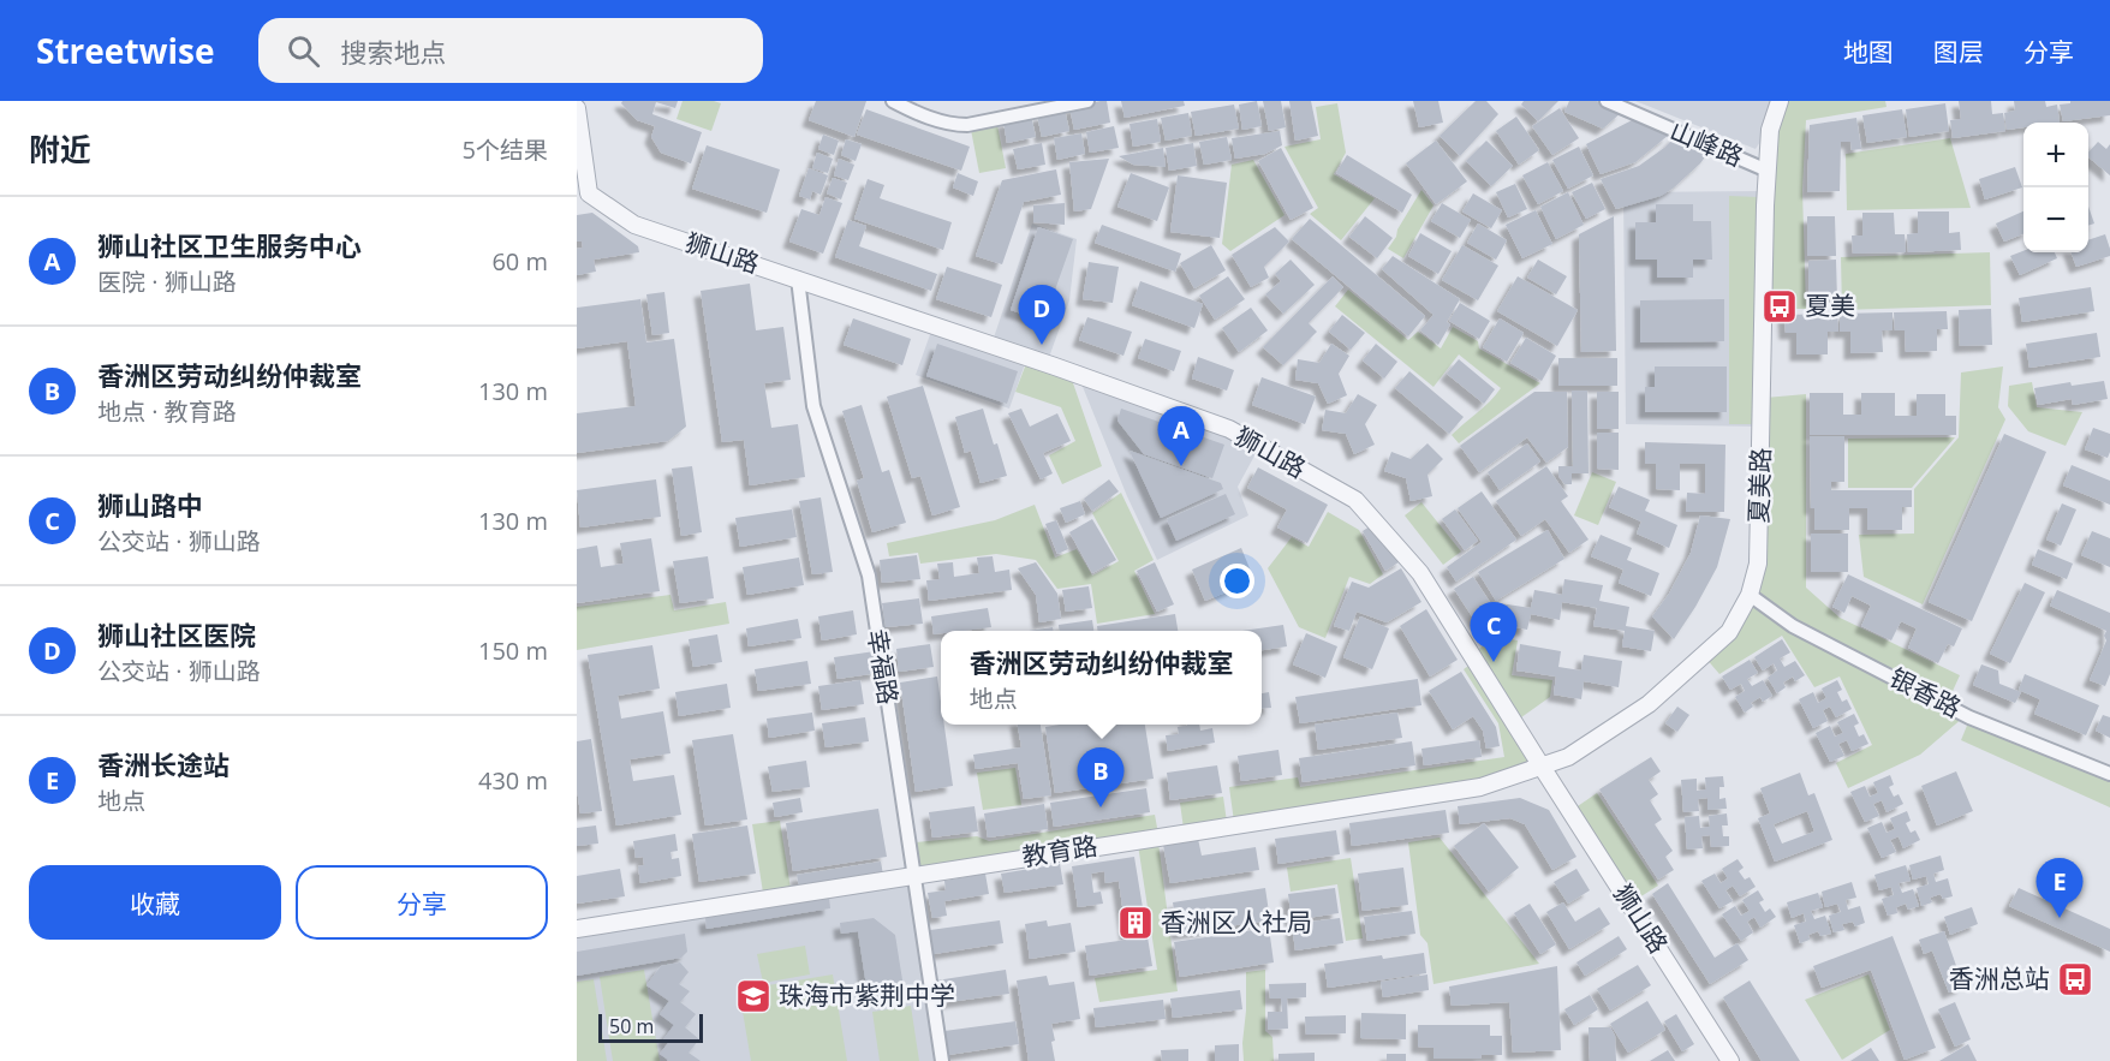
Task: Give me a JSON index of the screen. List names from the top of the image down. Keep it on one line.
{"streets":{"street":["山峰路","狮山路","夏美路","幸福路","银香路","教育路"]},"crossings":[["山峰路","夏美路"],["狮山路","夏美路"],["狮山路","幸福路"],["狮山路","教育路"],["夏美路","银香路"],["夏美路","教育路"],["幸福路","教育路"]],"places":{"bus stop":["夏美","香洲总站"],"building":["香洲区人社局"],"school or university":["珠海市紫荆中学"]},"scale_bar":"50 m","page":{"header":"Streetwise","search":"搜索地点","nav":["地图","图层","分享"],"heading":["附近","5个结果"],"map_buttons":["+","−"],"list":[{"mark":"A","name":"狮山社区卫生服务中心","note":"医院 · 狮山路","value":"60 m"},{"mark":"B","name":"香洲区劳动纠纷仲裁室","note":"地点 · 教育路","value":"130 m"},{"mark":"C","name":"狮山路中","note":"公交站 · 狮山路","value":"130 m"},{"mark":"D","name":"狮山社区医院","note":"公交站 · 狮山路","value":"150 m"},{"mark":"E","name":"香洲长途站","note":"地点","value":"430 m"}],"pins":["D","A","C","B","E"],"popup":["香洲区劳动纠纷仲裁室","地点"],"buttons":["收藏","分享"],"scale":"50 m"}}
